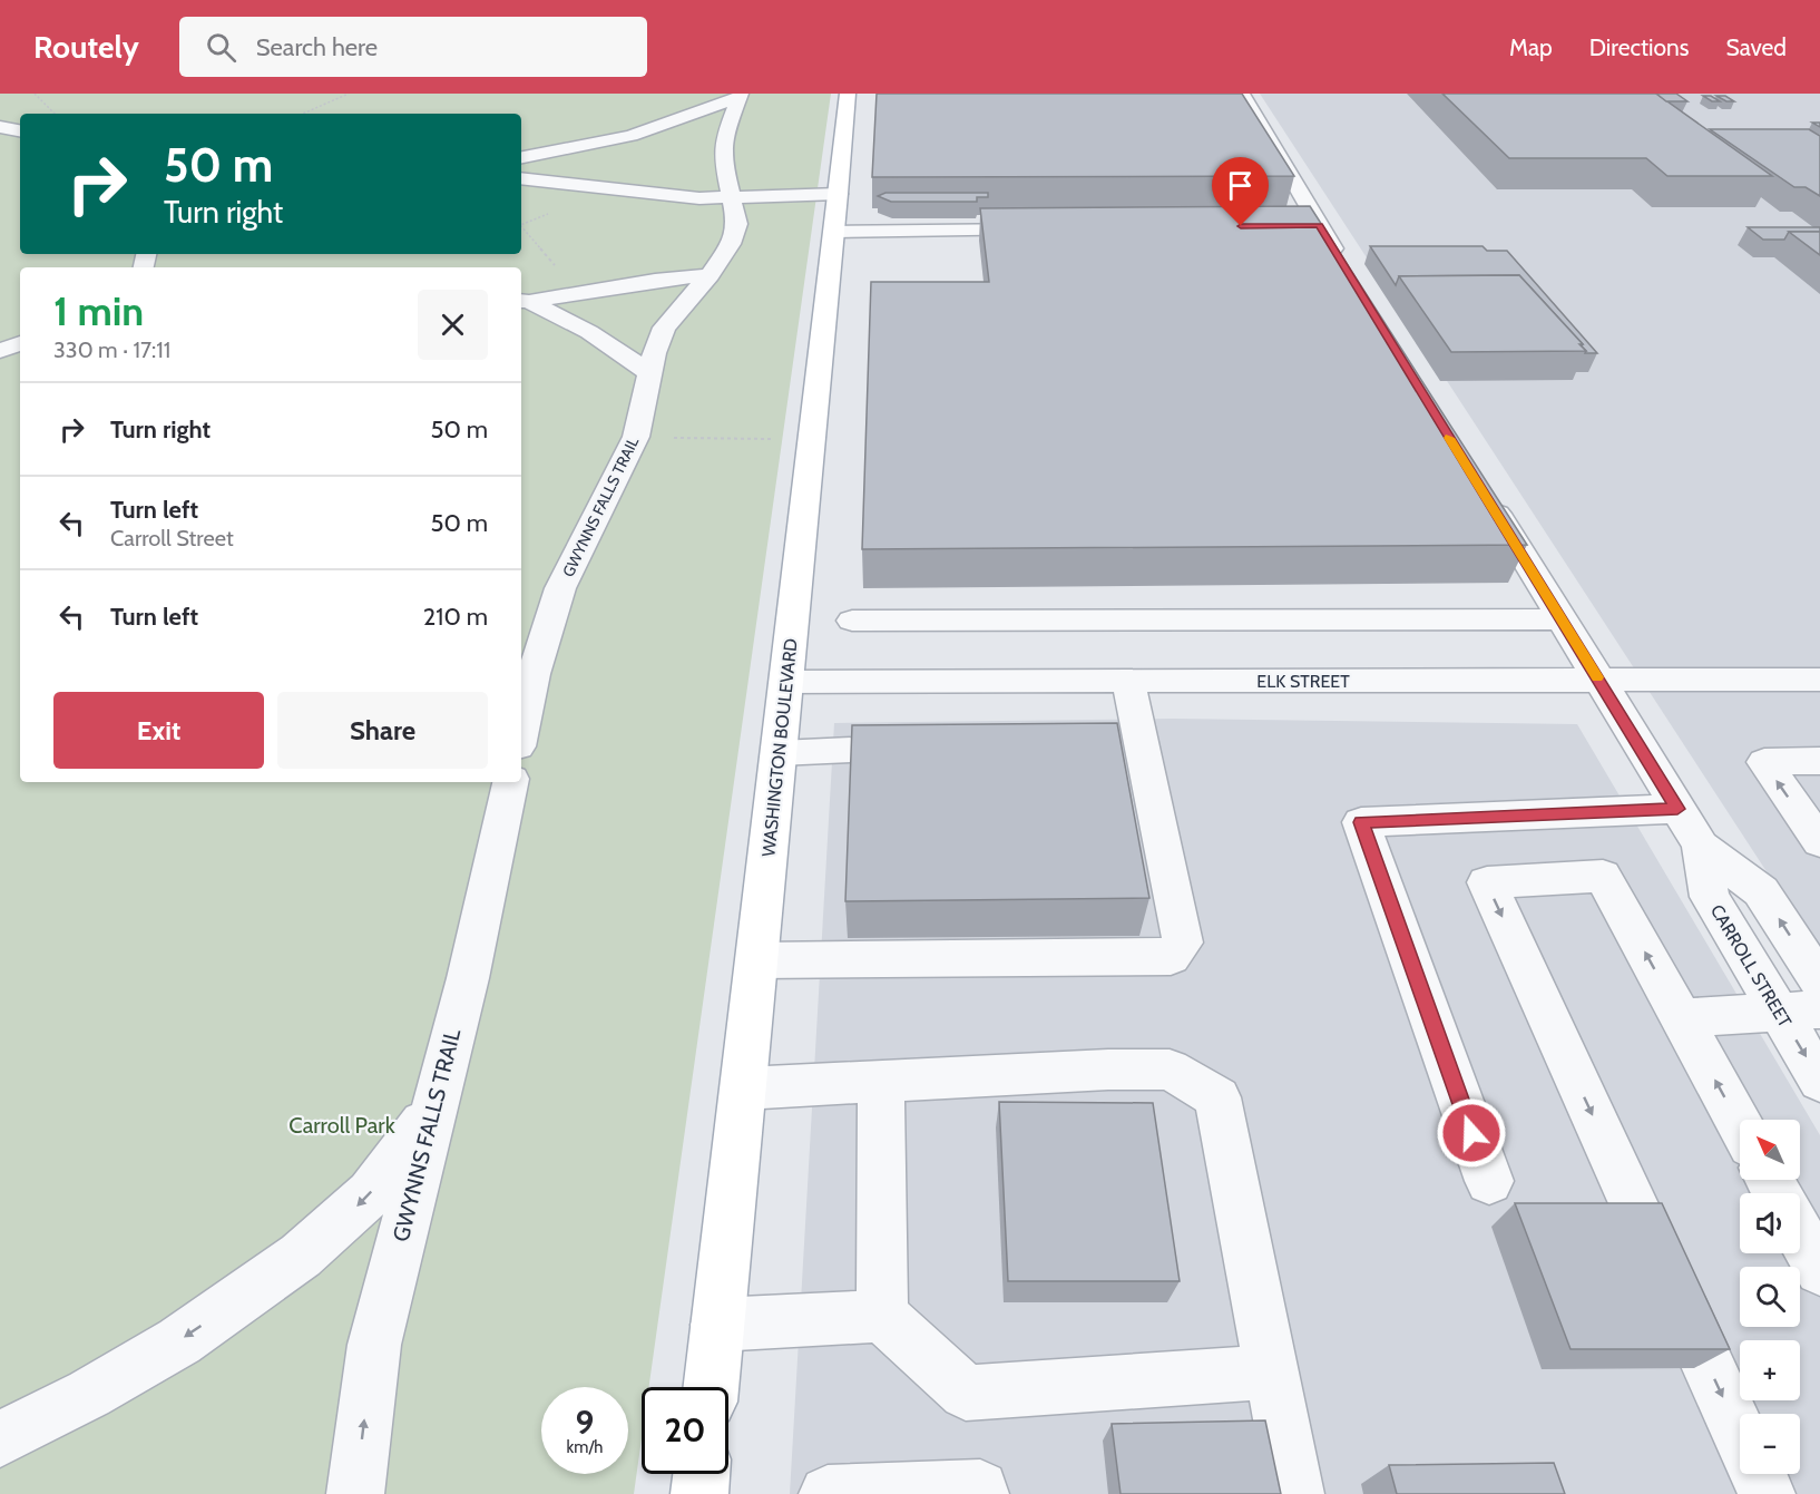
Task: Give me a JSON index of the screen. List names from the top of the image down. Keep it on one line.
{"streets":{"main road":["WASHINGTON BOULEVARD"],"street":["GWYNNS FALLS TRAIL","ELK STREET","CARROLL STREET"]},"crossings":[["ELK STREET","WASHINGTON BOULEVARD"],["ELK STREET","CARROLL STREET"]],"parks":["Carroll Park"],"north":"top left","page":{"header":"Routely","search":"Search here","nav":["Map","Directions","Saved"],"turn":["50 m","Turn right"],"heading":["1 min","330 m · 17:11"],"list":[{"name":"Turn right","value":"50 m"},{"name":"Turn left","note":"Carroll Street","value":"50 m"},{"name":"Turn left","value":"210 m"}],"buttons":["Exit","Share"],"map_buttons":["+","−"],"speed":"9 km/h","limit":"20"}}
